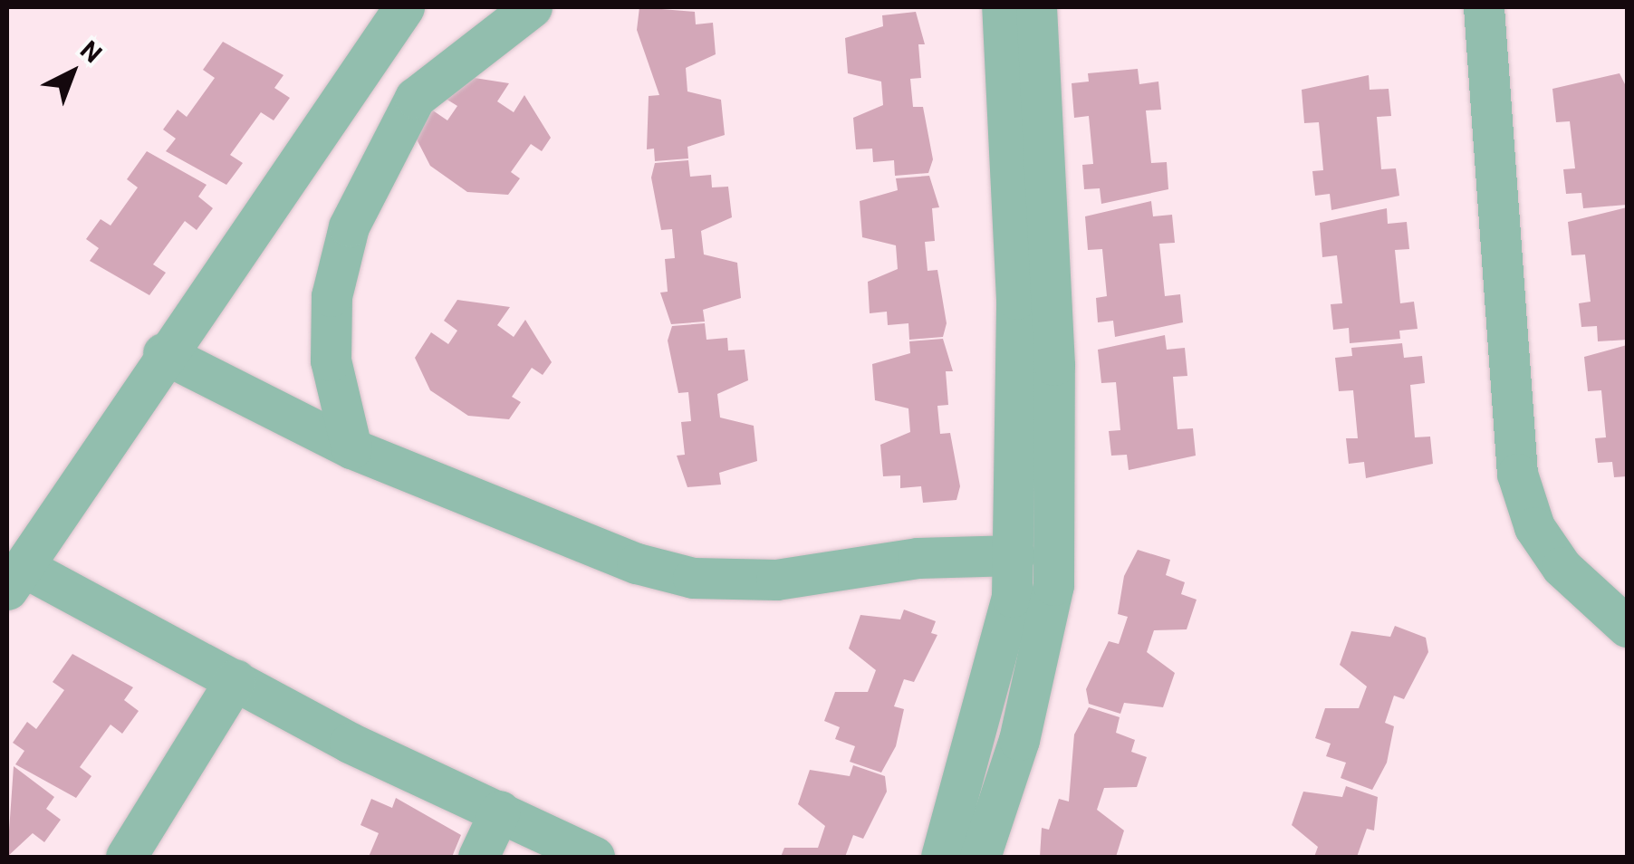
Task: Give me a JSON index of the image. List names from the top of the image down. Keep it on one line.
{"north":"top right"}
